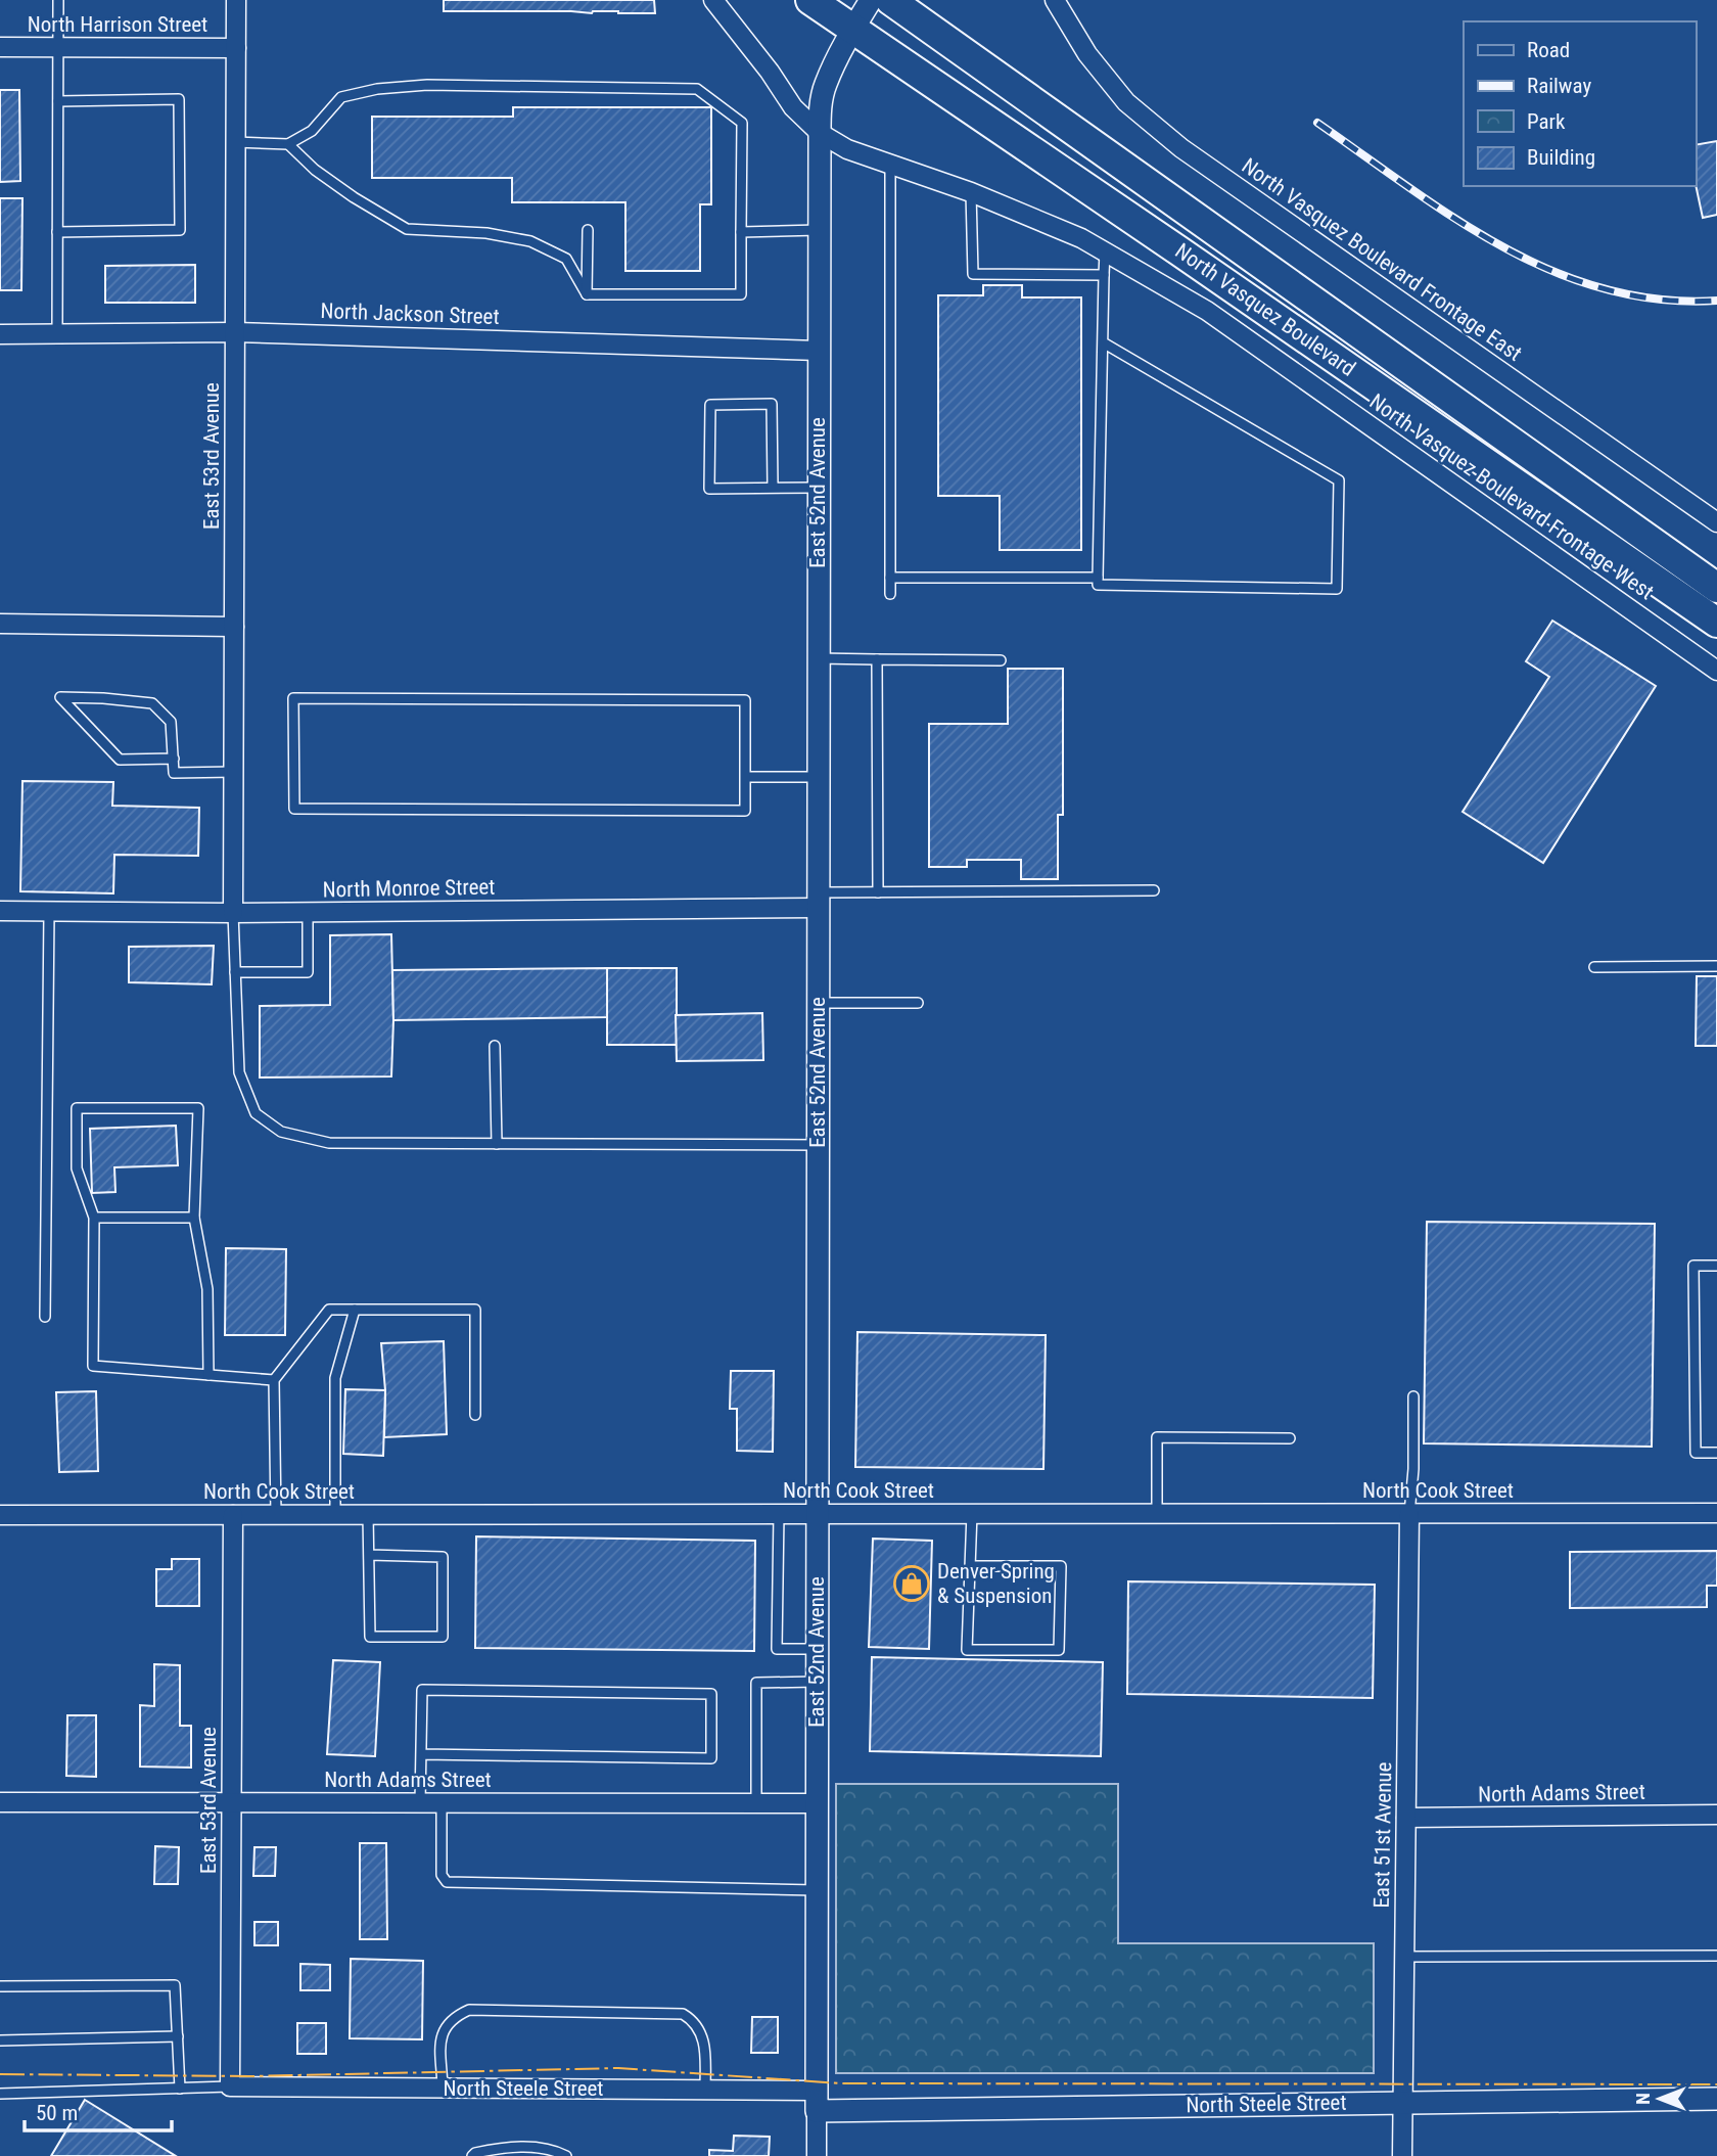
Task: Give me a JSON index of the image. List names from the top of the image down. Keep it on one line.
{"streets":{"highway":["North Vasquez Boulevard"],"street":["North Harrison Street","North Vasquez Boulevard Frontage East","North Jackson Street","East 53rd Avenue","East 52nd Avenue","North Vasquez Boulevard Frontage West","North Monroe Street","North Cook Street","North Adams Street","East 51st Avenue","North Steele Street"]},"crossings":[["North Harrison Street","East 53rd Avenue"],["North Vasquez Boulevard","East 52nd Avenue"],["North Jackson Street","East 53rd Avenue"],["North Jackson Street","East 52nd Avenue"],["East 53rd Avenue","North Monroe Street"],["East 53rd Avenue","North Cook Street"],["East 53rd Avenue","North Adams Street"],["East 53rd Avenue","North Steele Street"],["East 52nd Avenue","North Vasquez Boulevard Frontage West"],["East 52nd Avenue","North Monroe Street"],["East 52nd Avenue","North Cook Street"],["East 52nd Avenue","North Adams Street"],["East 52nd Avenue","North Steele Street"],["North Cook Street","East 51st Avenue"],["North Adams Street","East 51st Avenue"],["East 51st Avenue","North Steele Street"]],"places":{"shop":["Denver Spring & Suspension"]},"legend":["Road","Railway","Park","Building"],"scale_bar":"50 m","north":"left"}
